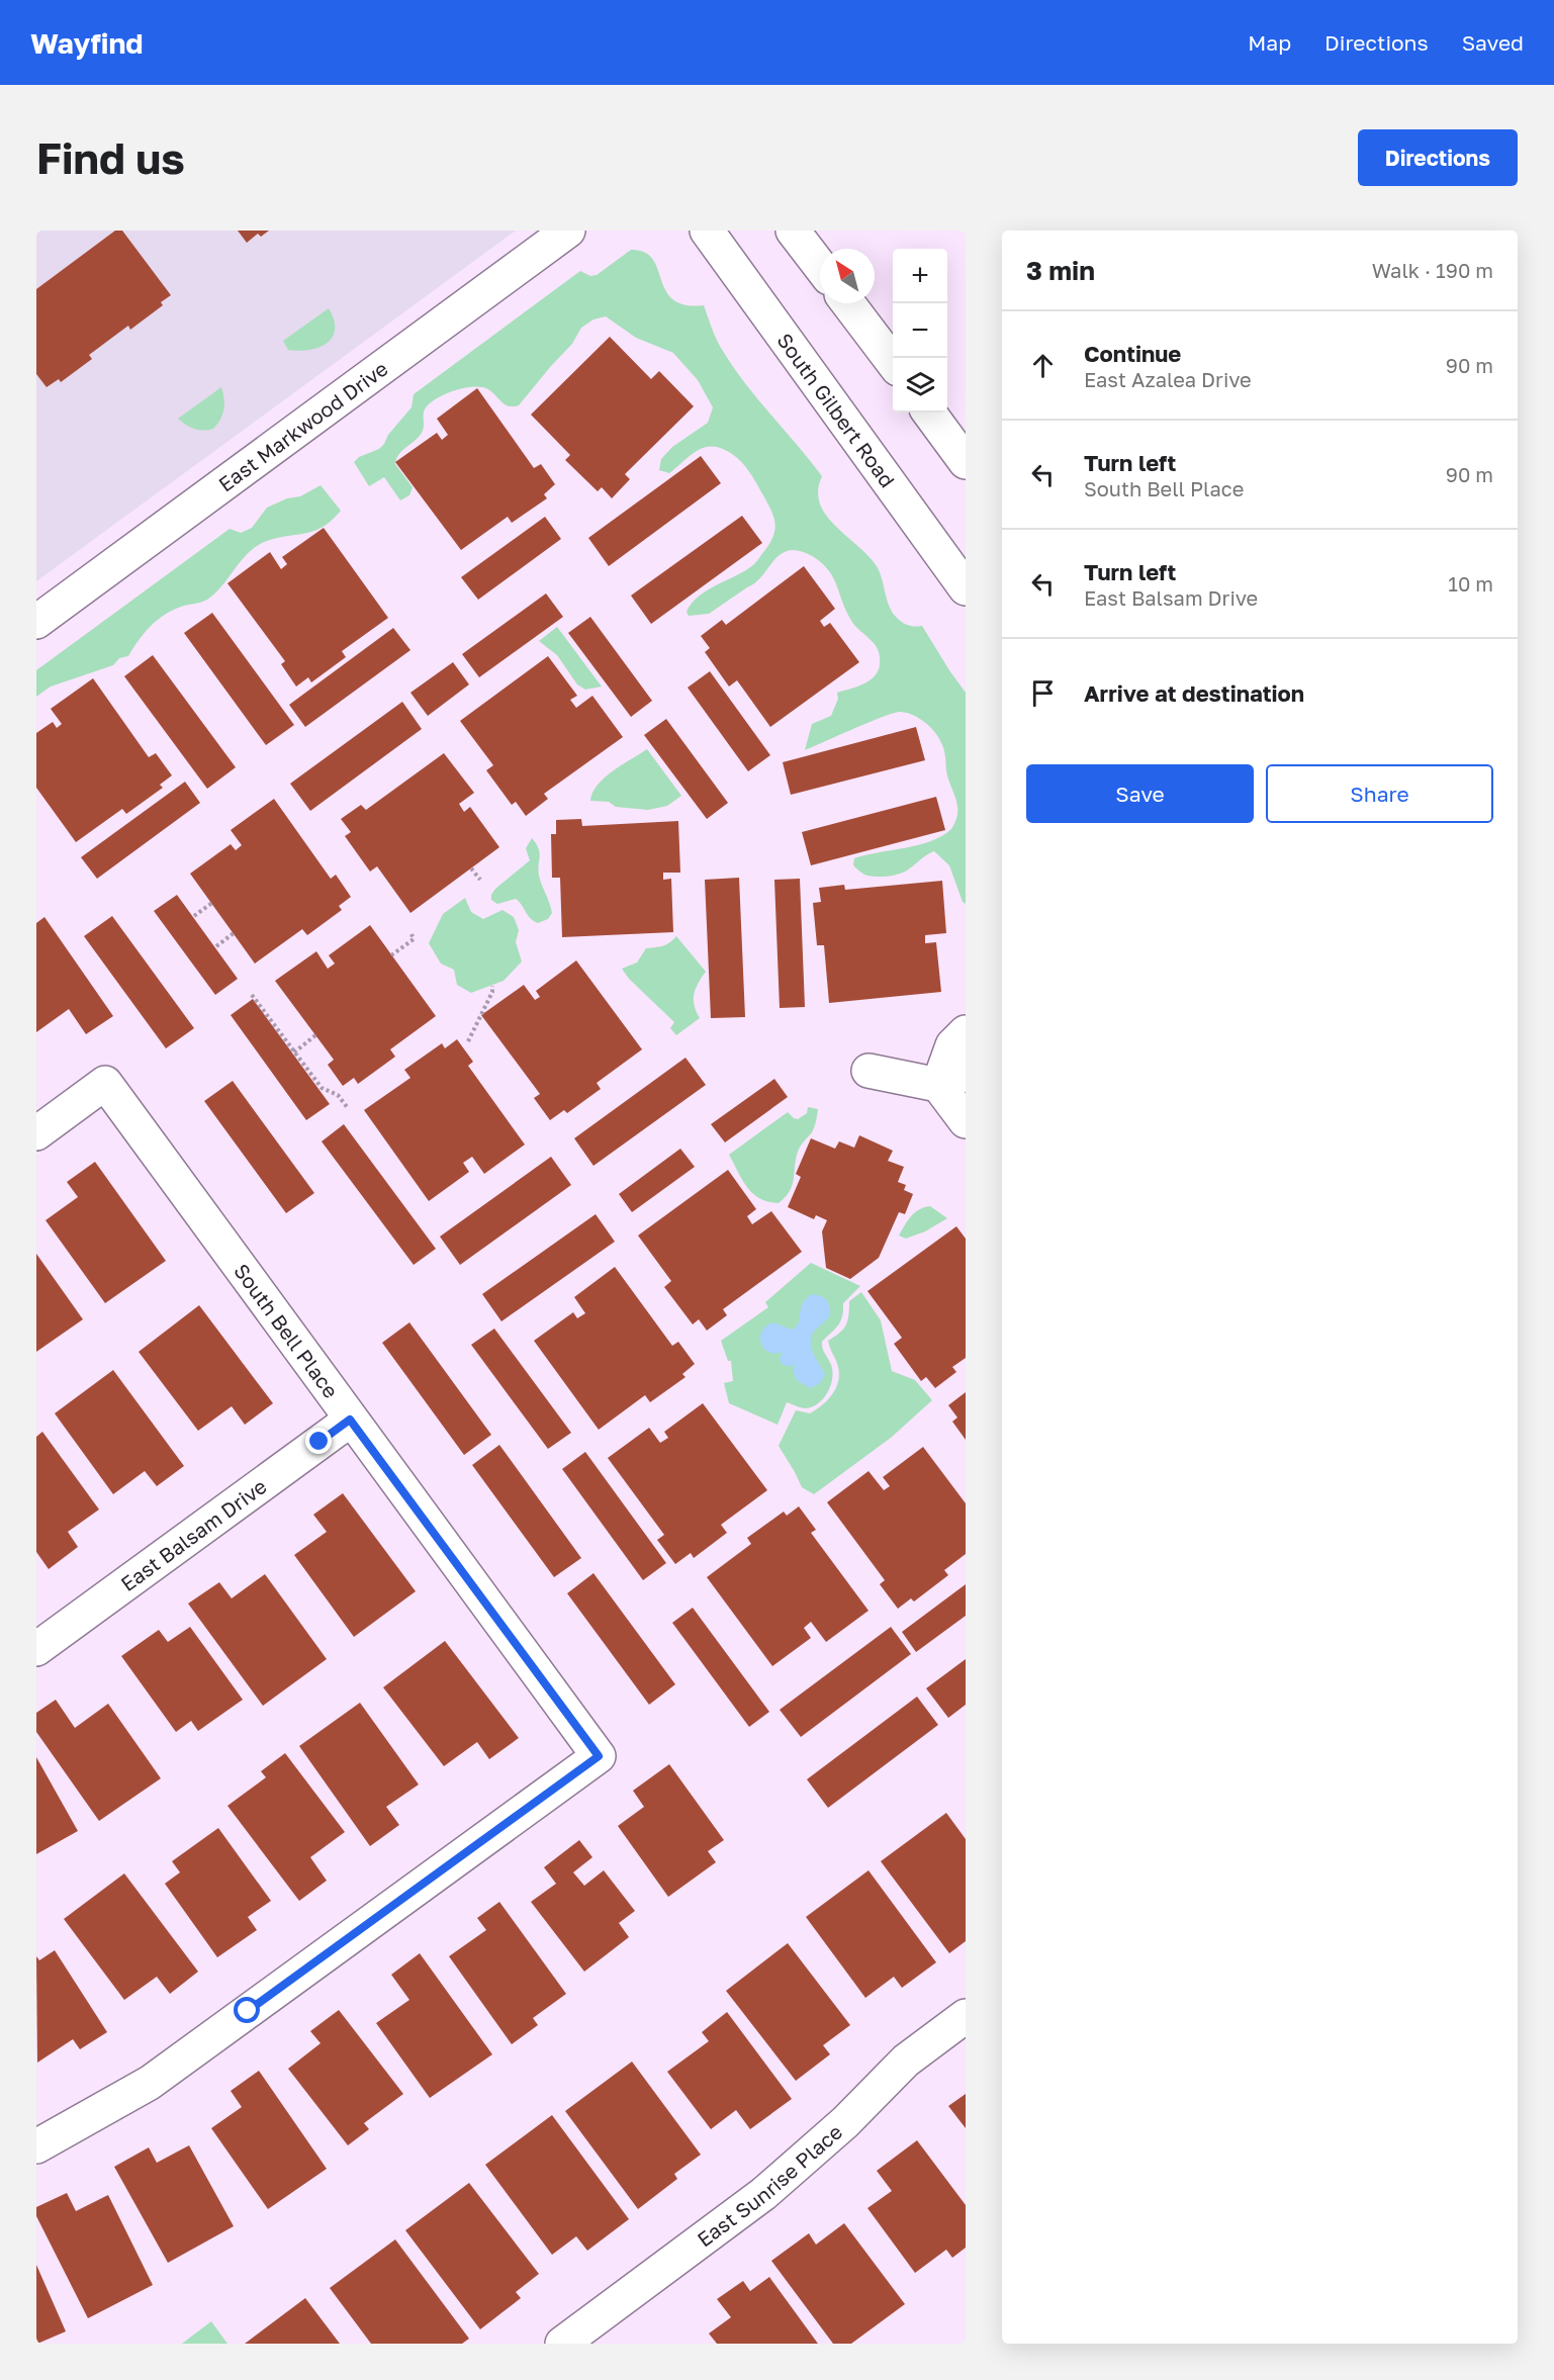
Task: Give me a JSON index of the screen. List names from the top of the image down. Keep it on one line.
{"streets":{"street":["South Gilbert Road","East Markwood Drive","South Bell Place","East Balsam Drive","East Sunrise Place"]},"crossings":[["South Bell Place","East Balsam Drive"]],"north":"top left","page":{"header":"Wayfind","nav":["Map","Directions","Saved"],"buttons":["Directions",["Save","Share"]],"title":"Find us","heading":["3 min","Walk · 190 m"],"map_buttons":["+","−"],"list":[["Continue","East Azalea Drive","90 m"],["Turn left","South Bell Place","90 m"],["Turn left","East Balsam Drive","10 m"],"Arrive at destination"]}}
